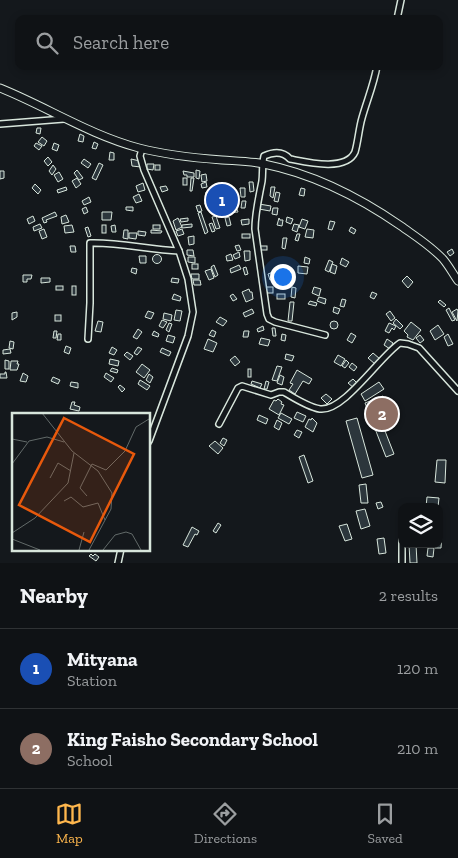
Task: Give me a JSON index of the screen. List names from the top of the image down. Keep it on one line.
{"page":{"search":"Search here","pins":["1","2"],"heading":["Nearby","2 results"],"list":[{"mark":"1","name":"Mityana","note":"Station","value":"120 m"},{"mark":"2","name":"King Faisho Secondary School","note":"School","value":"210 m"}],"nav":["Map","Directions","Saved"]}}
